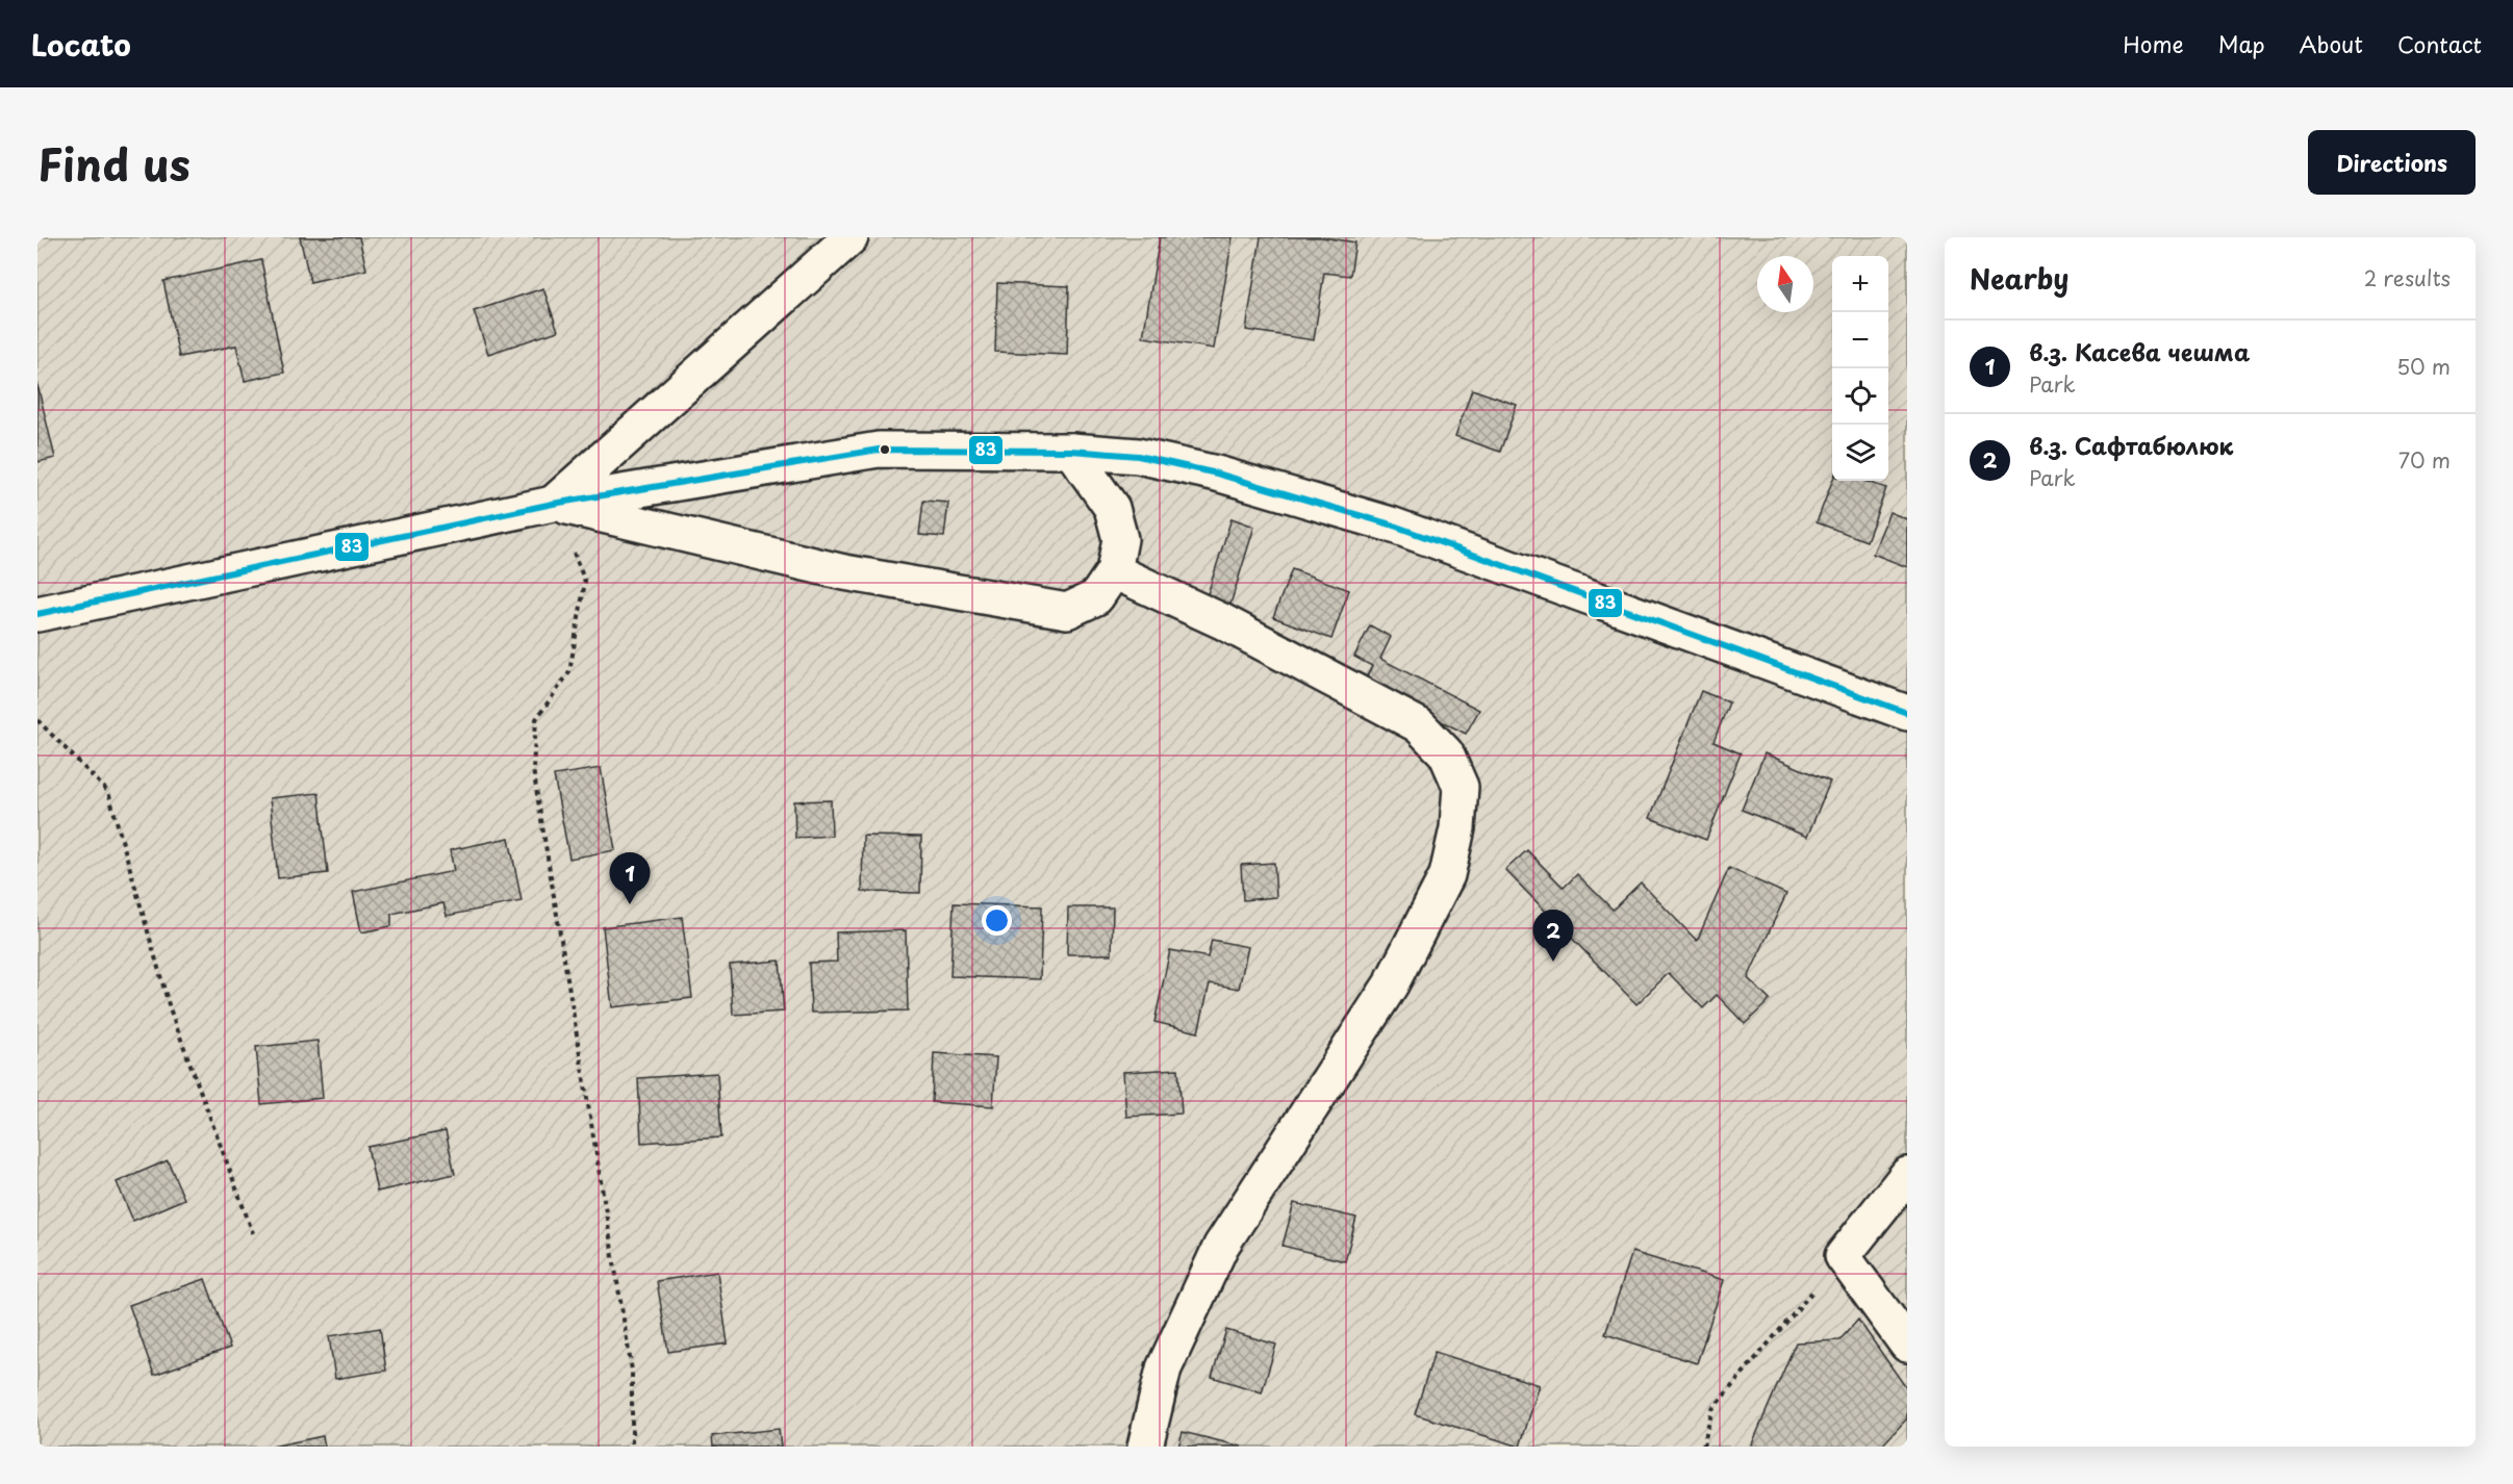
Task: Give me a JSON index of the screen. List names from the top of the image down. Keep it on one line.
{"lines":["transit line 83"],"north":"top","page":{"header":"Locato","nav":["Home","Map","About","Contact"],"title":"Find us","buttons":"Directions","heading":["Nearby","2 results"],"map_buttons":["+","−"],"list":[{"mark":"1","name":"в.з. Касева чешма","note":"Park","value":"50 m"},{"mark":"2","name":"в.з. Сафтабюлюк","note":"Park","value":"70 m"}],"pins":["1","2"]}}
